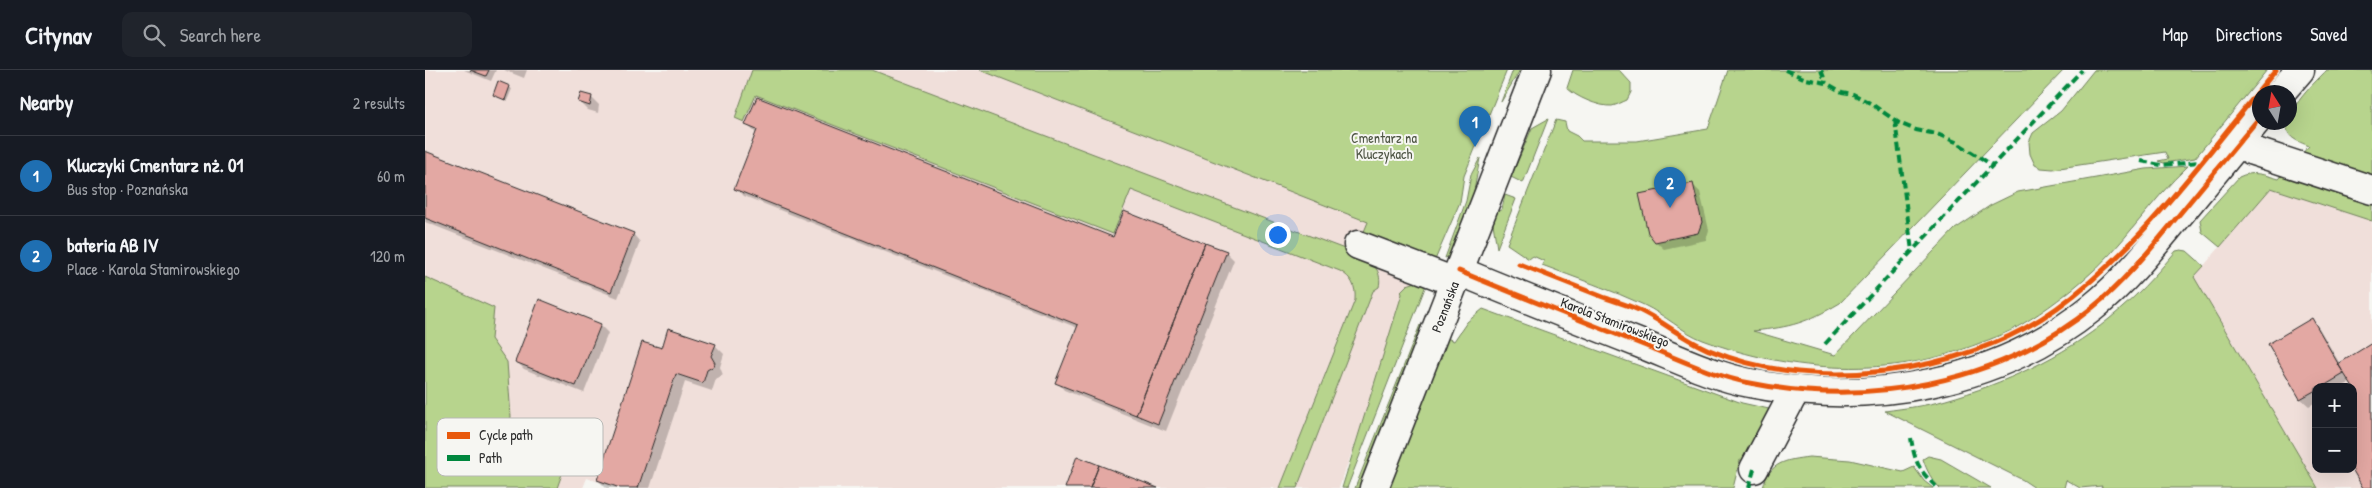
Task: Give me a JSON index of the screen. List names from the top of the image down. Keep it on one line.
{"streets":{"street":["Poznańska","Karola Stamirowskiego"]},"crossings":[["Poznańska","Karola Stamirowskiego"]],"parks":["Cmentarz na Kluczykach"],"legend":["Cycle path","Path"],"north":"top","page":{"header":"Citynav","search":"Search here","nav":["Map","Directions","Saved"],"heading":["Nearby","2 results"],"pins":["1","2"],"list":[{"mark":"1","name":"Kluczyki Cmentarz nż. 01","note":"Bus stop · Poznańska","value":"60 m"},{"mark":"2","name":"bateria AB IV","note":"Place · Karola Stamirowskiego","value":"120 m"}],"map_buttons":["+","−"]}}
